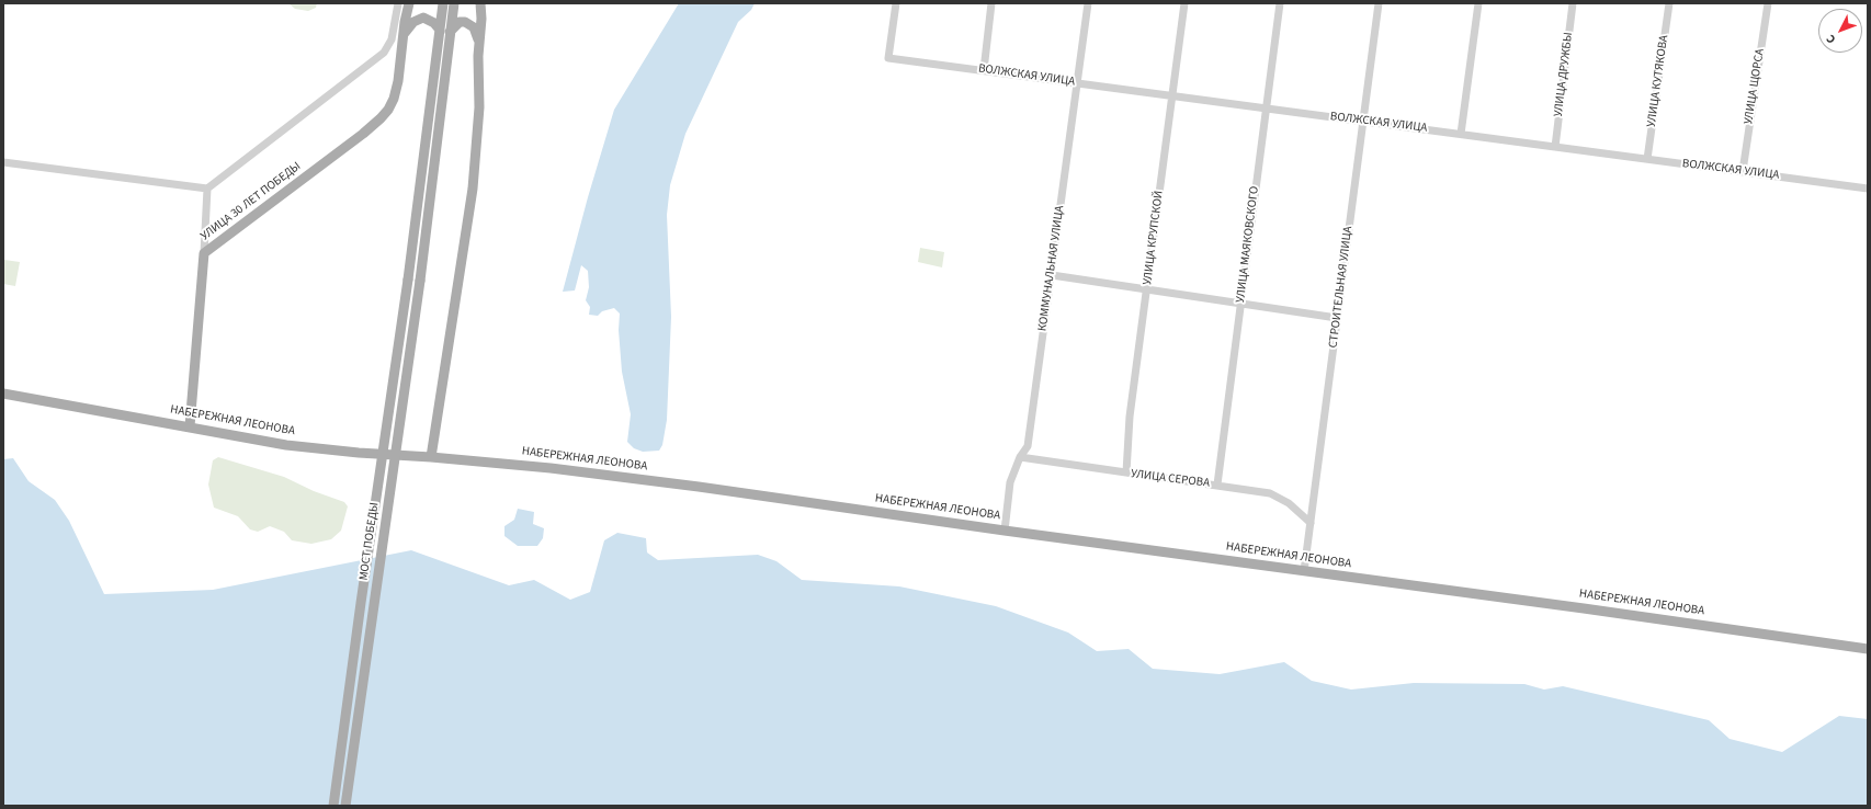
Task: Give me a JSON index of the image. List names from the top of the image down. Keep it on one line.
{"streets":{"main road":["УЛИЦА 30 ЛЕТ ПОБЕДЫ","НАБЕРЕЖНАЯ ЛЕОНОВА","МОСТ ПОБЕДЫ"],"street":["УЛИЦА ДРУЖБЫ","ВОЛЖСКАЯ УЛИЦА","УЛИЦА КУТЯКОВА","УЛИЦА ЩОРСА","УЛИЦА КРУПСКОЙ","УЛИЦА МАЯКОВСКОГО","КОММУНАЛЬНАЯ УЛИЦА","СТРОИТЕЛЬНАЯ УЛИЦА","УЛИЦА СЕРОВА"]},"crossings":[["УЛИЦА ДРУЖБЫ","ВОЛЖСКАЯ УЛИЦА"],["ВОЛЖСКАЯ УЛИЦА","УЛИЦА КУТЯКОВА"],["ВОЛЖСКАЯ УЛИЦА","УЛИЦА ЩОРСА"],["ВОЛЖСКАЯ УЛИЦА","УЛИЦА КРУПСКОЙ"],["ВОЛЖСКАЯ УЛИЦА","УЛИЦА МАЯКОВСКОГО"],["ВОЛЖСКАЯ УЛИЦА","КОММУНАЛЬНАЯ УЛИЦА"],["ВОЛЖСКАЯ УЛИЦА","СТРОИТЕЛЬНАЯ УЛИЦА"],["УЛИЦА 30 ЛЕТ ПОБЕДЫ","НАБЕРЕЖНАЯ ЛЕОНОВА"],["УЛИЦА КРУПСКОЙ","УЛИЦА СЕРОВА"],["УЛИЦА МАЯКОВСКОГО","УЛИЦА СЕРОВА"],["КОММУНАЛЬНАЯ УЛИЦА","НАБЕРЕЖНАЯ ЛЕОНОВА"],["КОММУНАЛЬНАЯ УЛИЦА","УЛИЦА СЕРОВА"],["СТРОИТЕЛЬНАЯ УЛИЦА","НАБЕРЕЖНАЯ ЛЕОНОВА"],["СТРОИТЕЛЬНАЯ УЛИЦА","УЛИЦА СЕРОВА"]],"north":"bottom left"}
